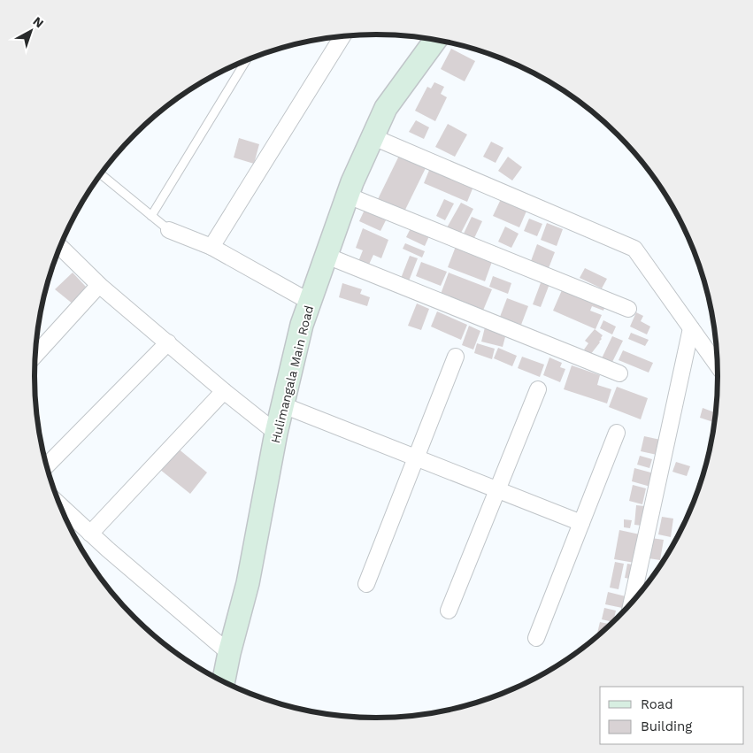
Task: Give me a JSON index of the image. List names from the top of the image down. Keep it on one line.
{"streets":{"street":["Hulimangala Main Road"]},"legend":["Road","Building"],"north":"top right"}
